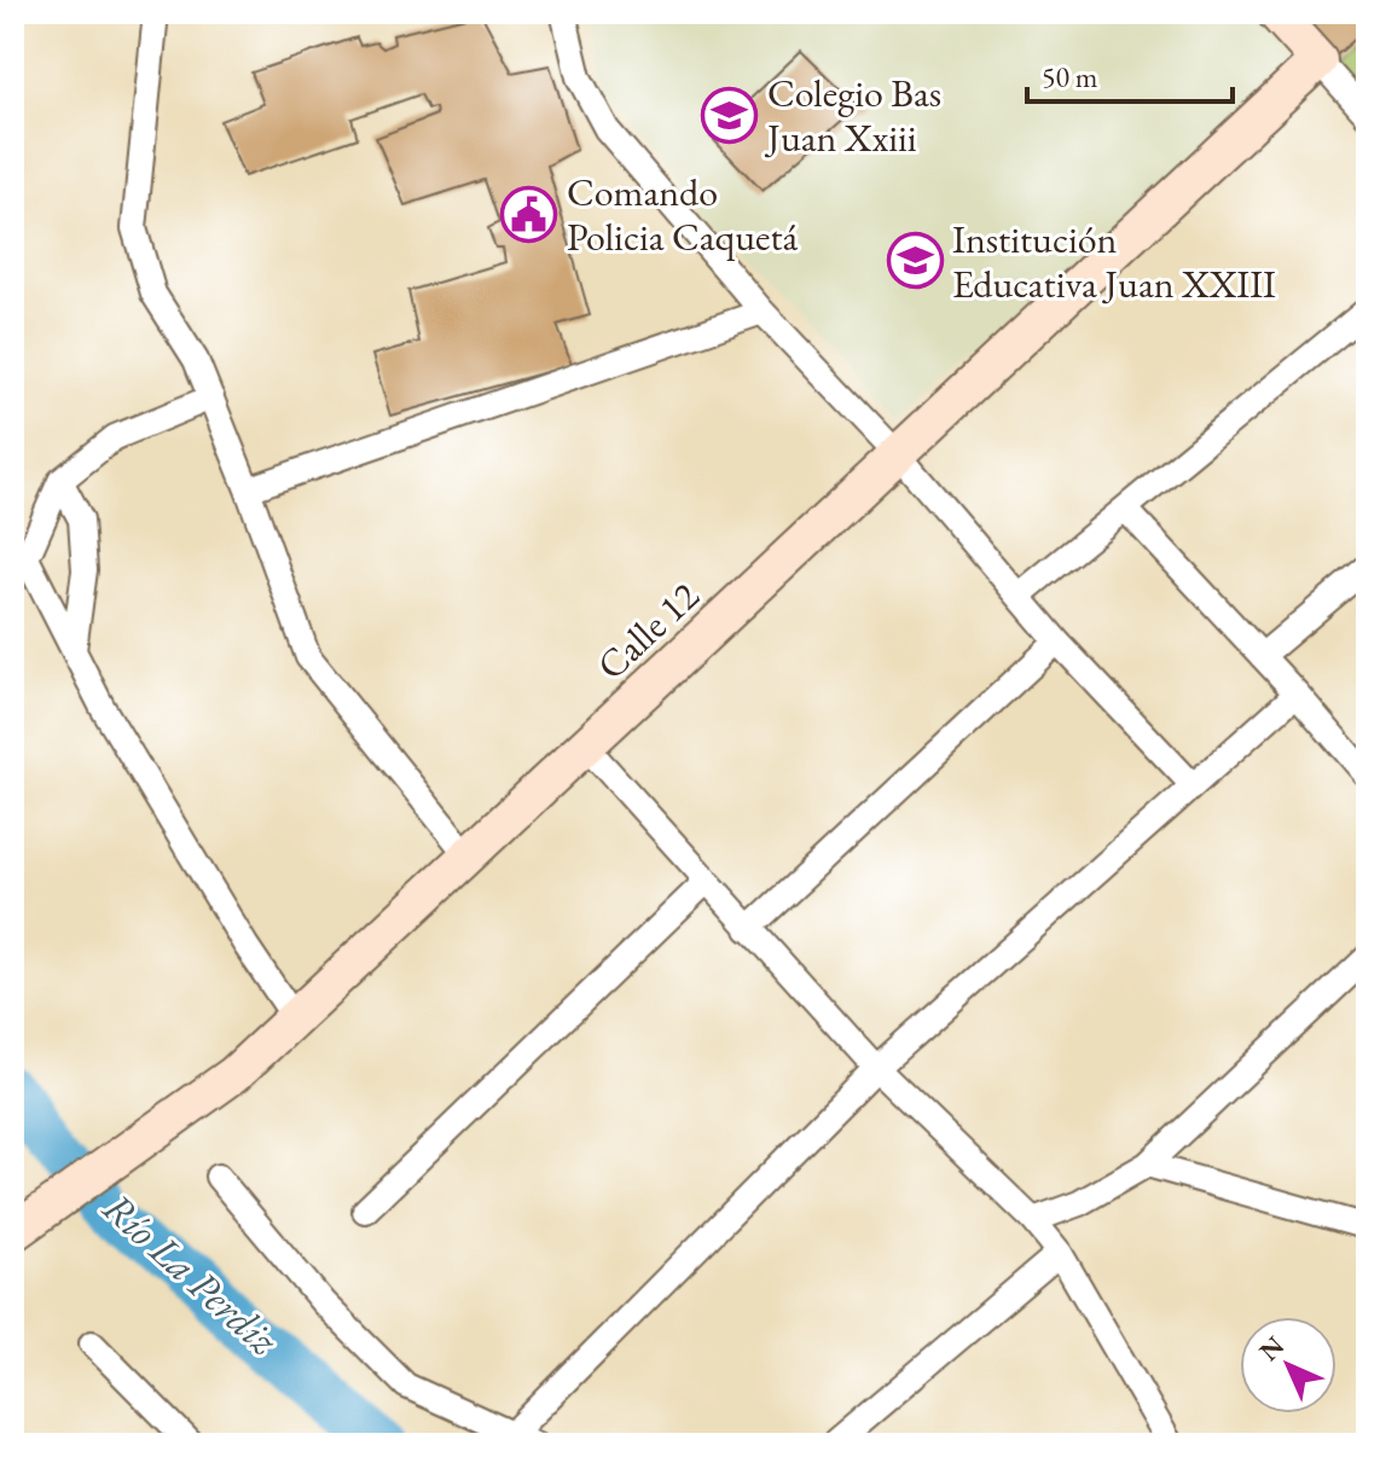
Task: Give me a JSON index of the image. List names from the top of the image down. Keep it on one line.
{"streets":{"street":["Calle 12"]},"water":["Río La Perdiz"],"places":{"school or university":["Colegio Bas Juan Xxiii","Institución Educativa Juan XXIII"],"public building":["Comando Policia Caquetá"]},"scale_bar":"50 m","north":"top left"}
